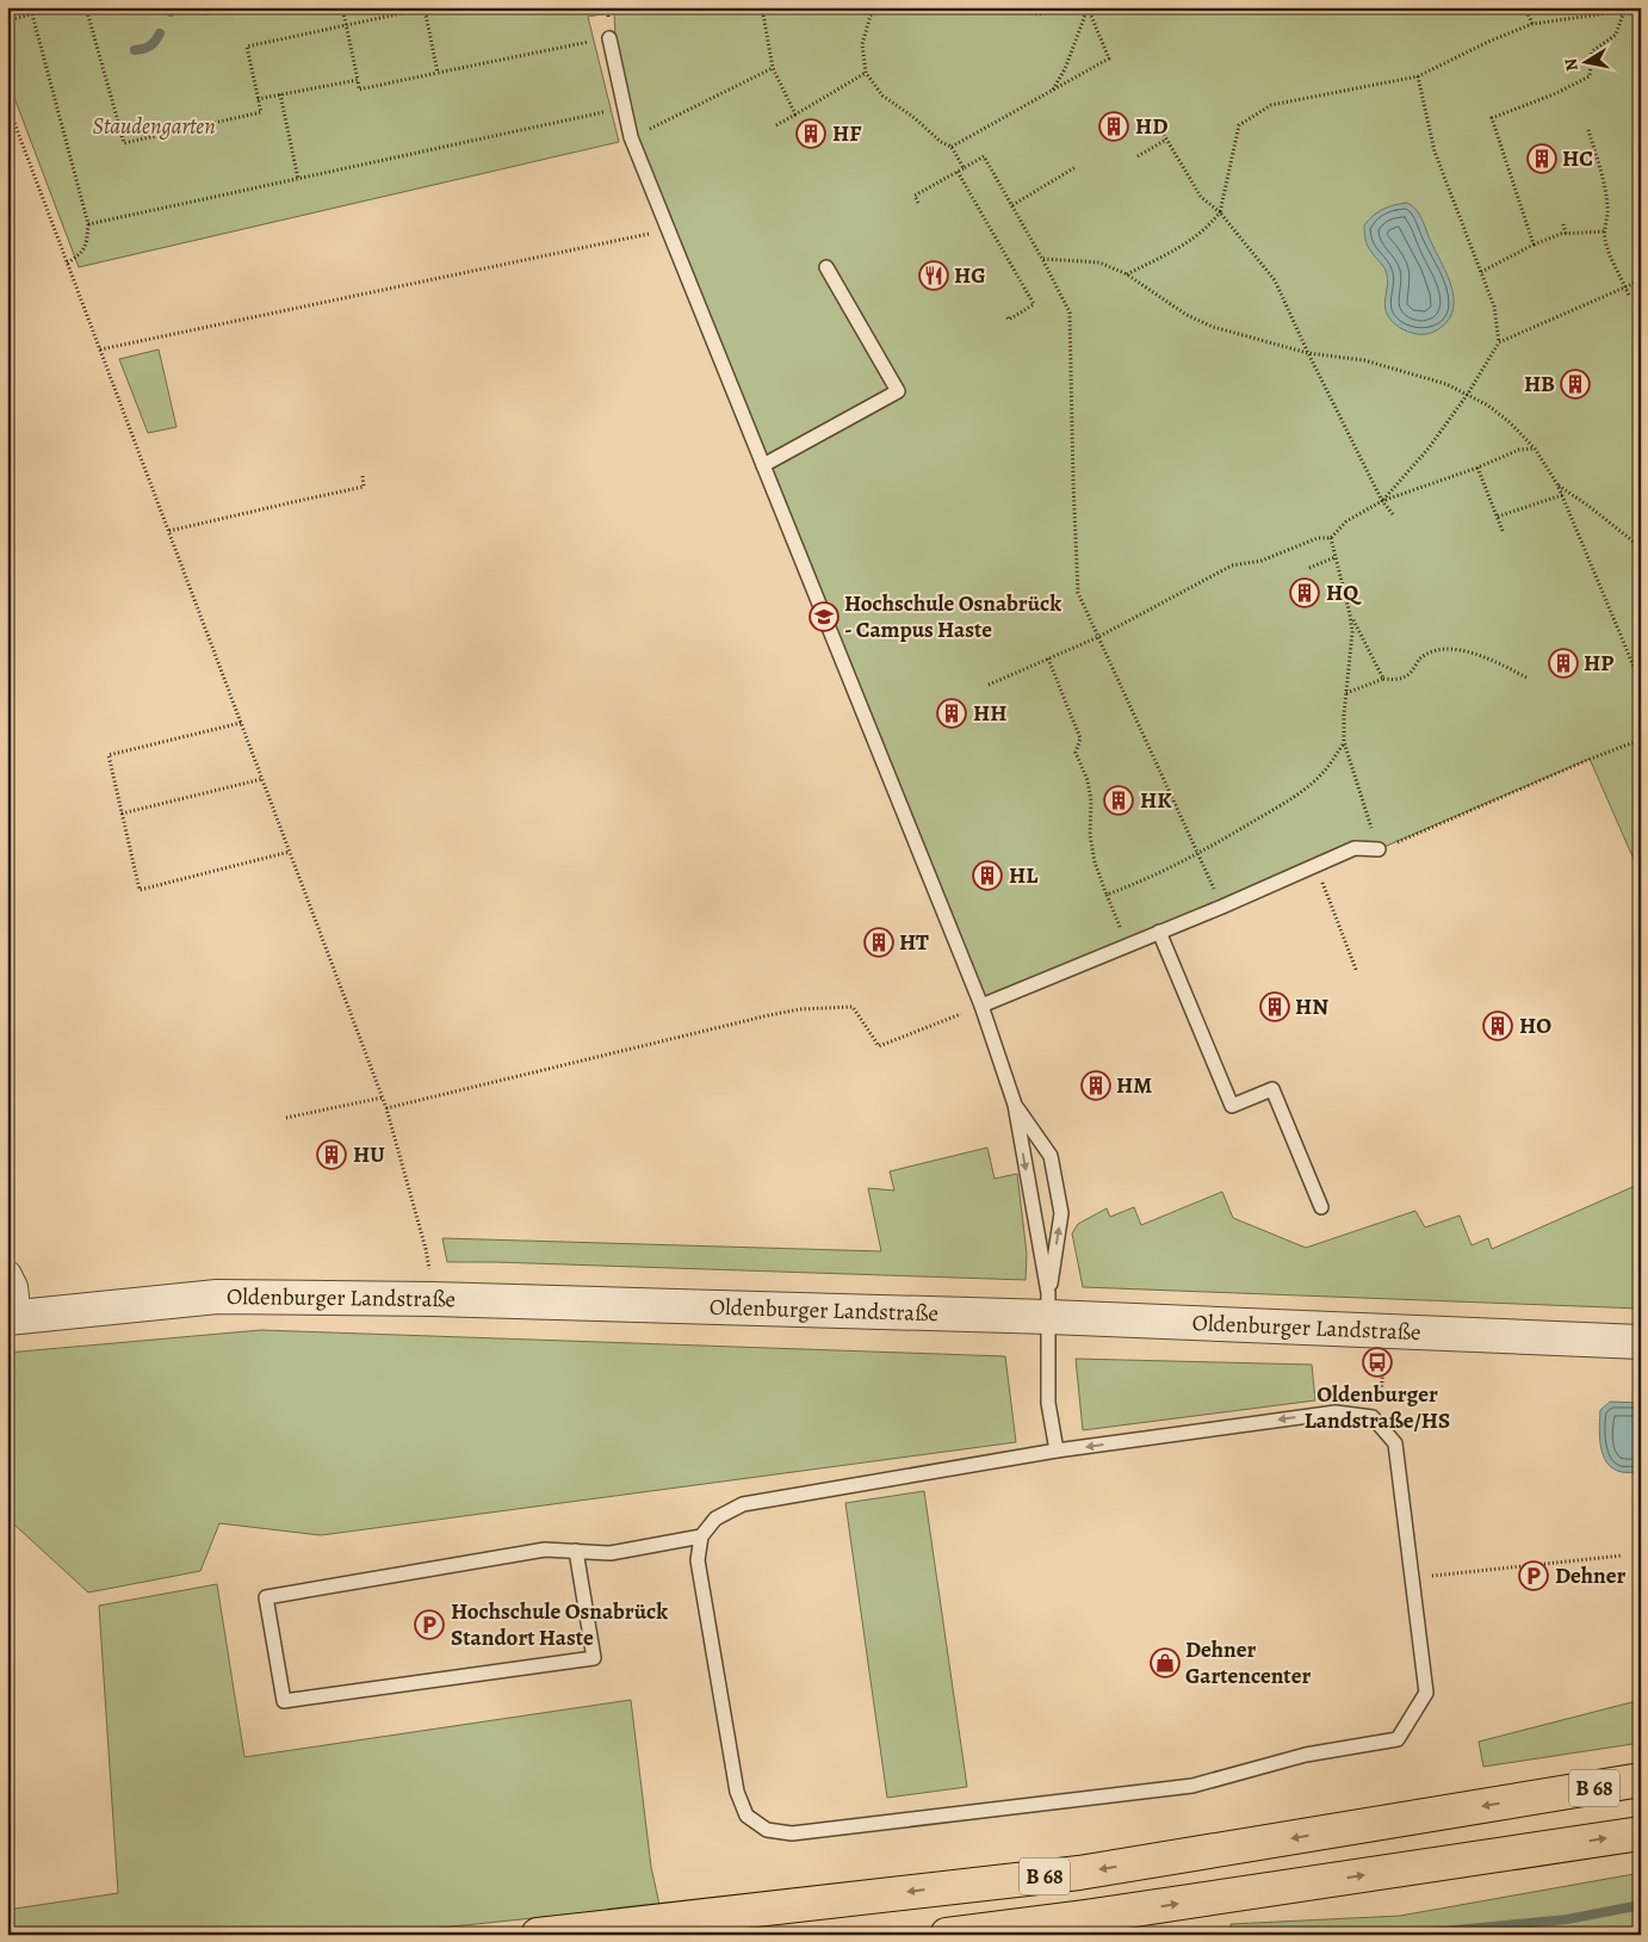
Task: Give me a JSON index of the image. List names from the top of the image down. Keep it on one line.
{"streets":{"highway":["B 68"],"street":["Oldenburger Landstraße"]},"parks":["Staudengarten"],"places":{"building":["HD","HF","HC","HB","HQ","HP","HH","HK","HL","HT","HN","HO","HM","HU"],"restaurant":["HG"],"school or university":["Hochschule Osnabrück - Campus Haste"],"bus stop":["Oldenburger Landstraße/HS"],"parking":["Dehner","Hochschule Osnabrück Standort Haste"],"shop":["Dehner Gartencenter"]},"north":"left"}
